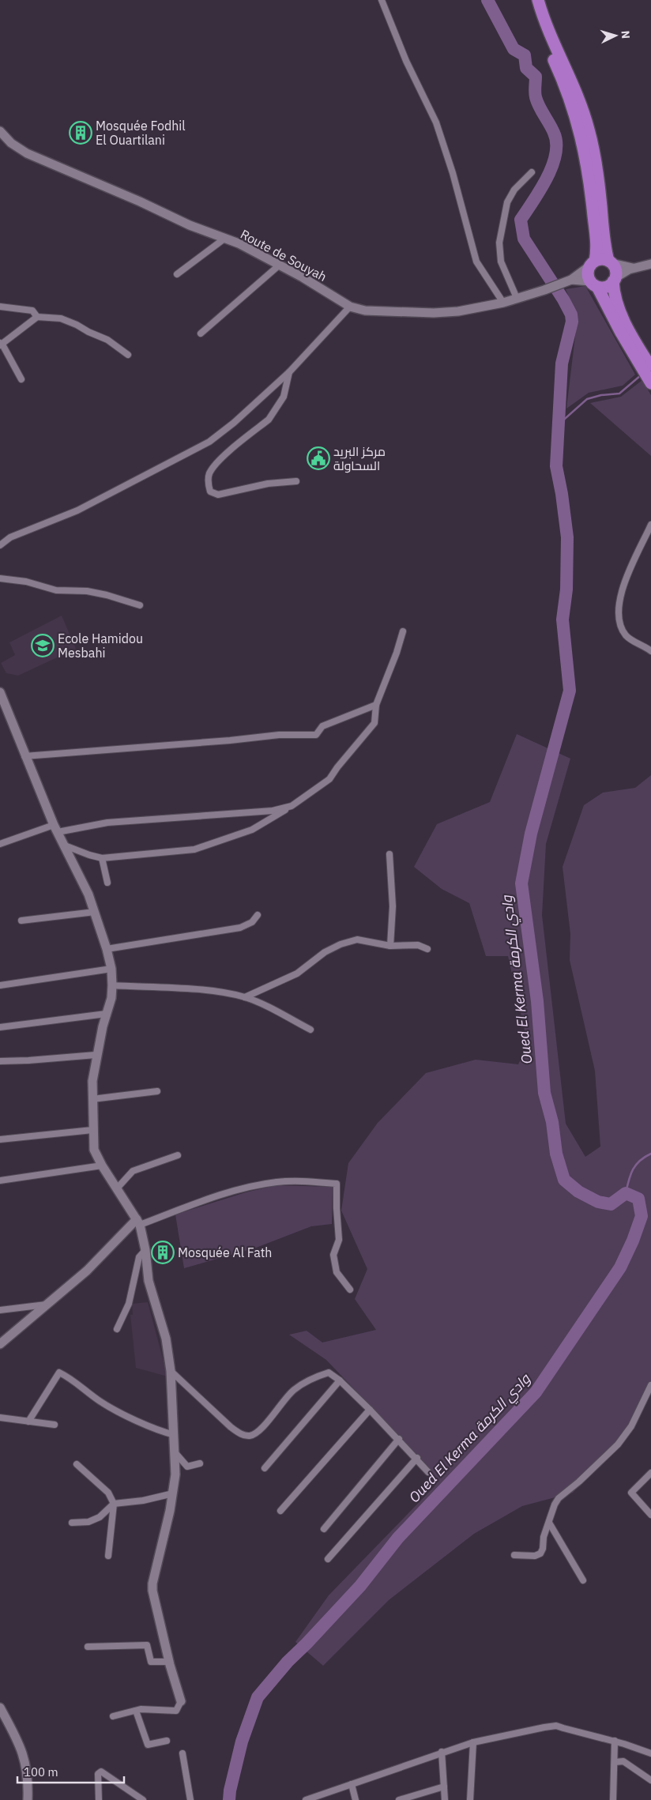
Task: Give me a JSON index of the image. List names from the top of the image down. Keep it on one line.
{"streets":{"street":["Route de Souyah"]},"water":["Oued El Kerma وادي الكرمة"],"places":{"building":["Mosquée Fodhil El Ouartilani","Mosquée Al Fath"],"public building":["مركز البريد السحاولة"],"school or university":["Ecole Hamidou Mesbahi"]},"scale_bar":"100 m","north":"right"}
